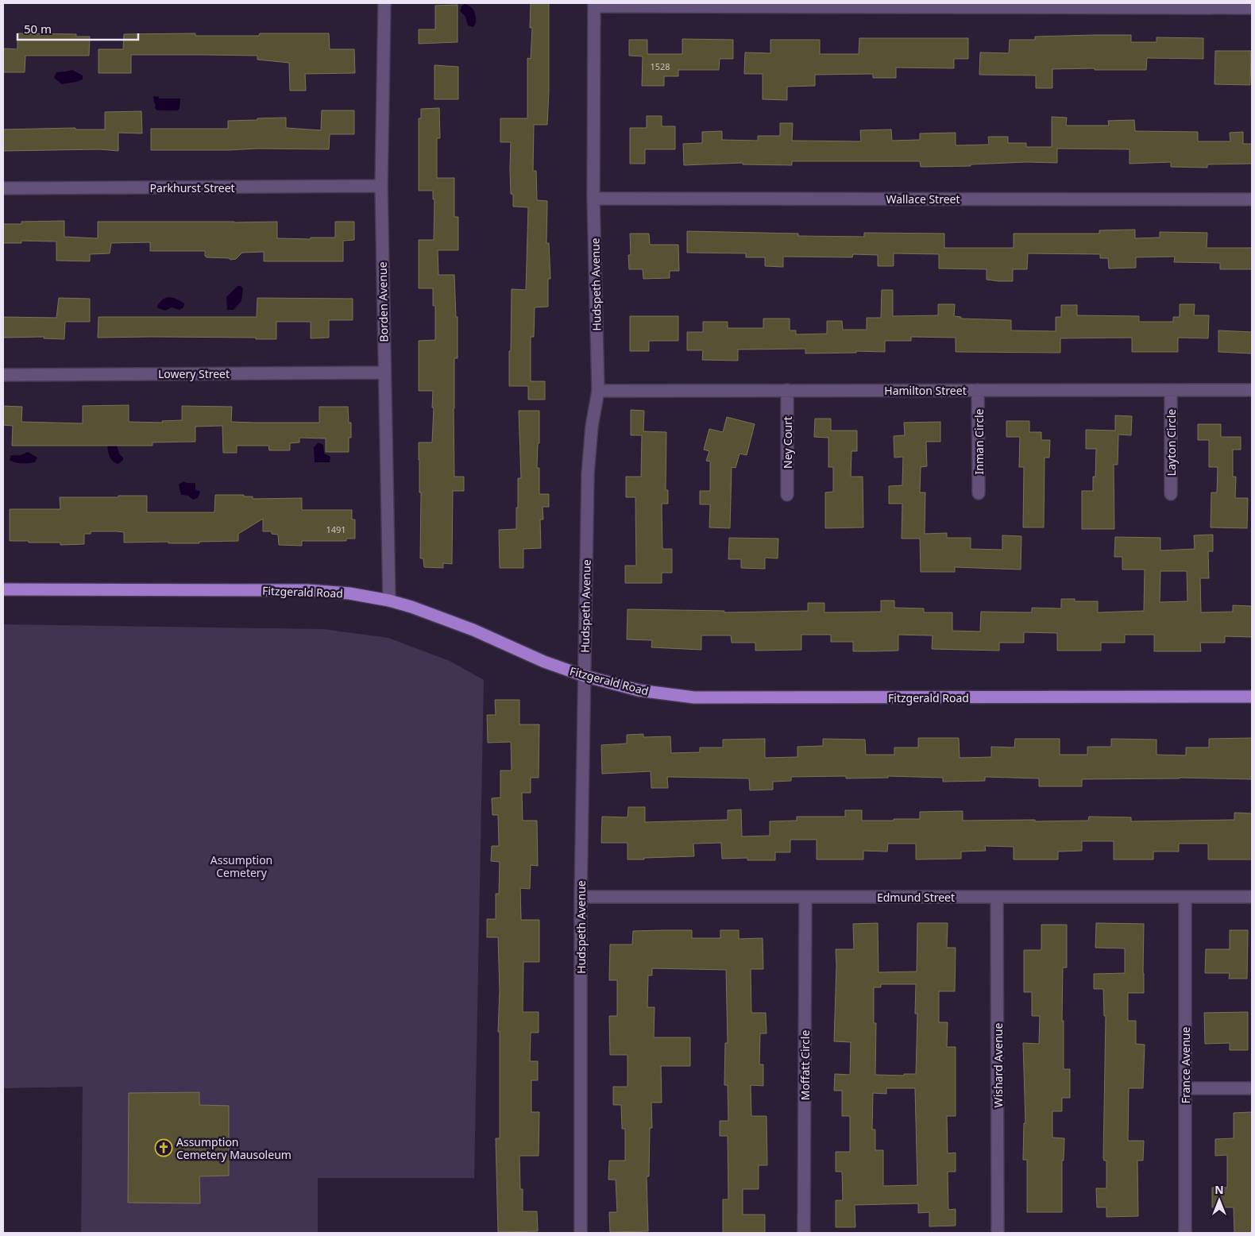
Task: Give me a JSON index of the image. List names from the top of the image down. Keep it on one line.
{"streets":{"main road":["Fitzgerald Road"],"street":["Parkhurst Street","Wallace Street","Hudspeth Avenue","Borden Avenue","Lowery Street","Hamilton Street","Inman Circle","Ney Court","Layton Circle","Edmund Street","Moffatt Circle","Wishard Avenue","France Avenue"]},"crossings":[["Parkhurst Street","Borden Avenue"],["Wallace Street","Hudspeth Avenue"],["Hudspeth Avenue","Hamilton Street"],["Hudspeth Avenue","Fitzgerald Road"],["Hudspeth Avenue","Edmund Street"],["Borden Avenue","Lowery Street"],["Borden Avenue","Fitzgerald Road"],["Hamilton Street","Inman Circle"],["Hamilton Street","Ney Court"],["Hamilton Street","Layton Circle"],["Edmund Street","Moffatt Circle"],["Edmund Street","Wishard Avenue"],["Edmund Street","France Avenue"]],"parks":["Assumption Cemetery"],"places":{"church":["Assumption Cemetery Mausoleum"]},"house_numbers":["1528","1491"],"scale_bar":"50 m","north":"top"}
